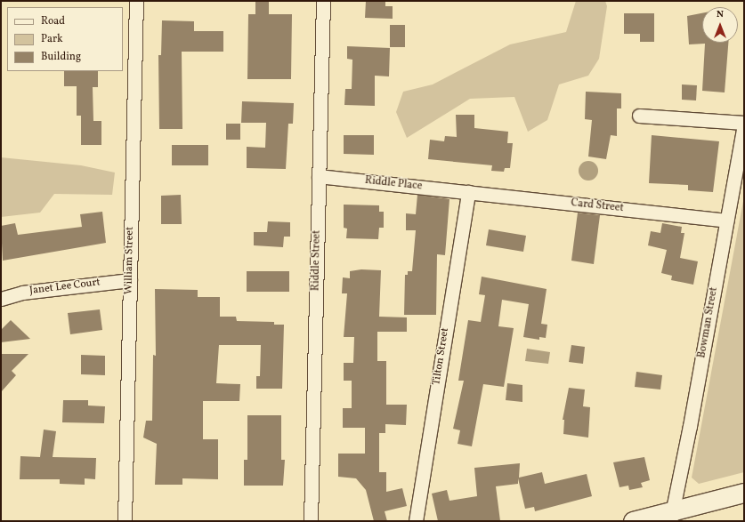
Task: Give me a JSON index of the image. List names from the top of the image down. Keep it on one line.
{"streets":{"street":["Riddle Place","Card Street","William Street","Riddle Street","Janet Lee Court","Bowman Street","Tilton Street"]},"crossings":[["Riddle Place","Card Street"],["Riddle Place","Riddle Street"],["Riddle Place","Tilton Street"],["Card Street","Bowman Street"],["Card Street","Tilton Street"],["William Street","Janet Lee Court"]],"legend":["Road","Park","Building"],"north":"top"}
